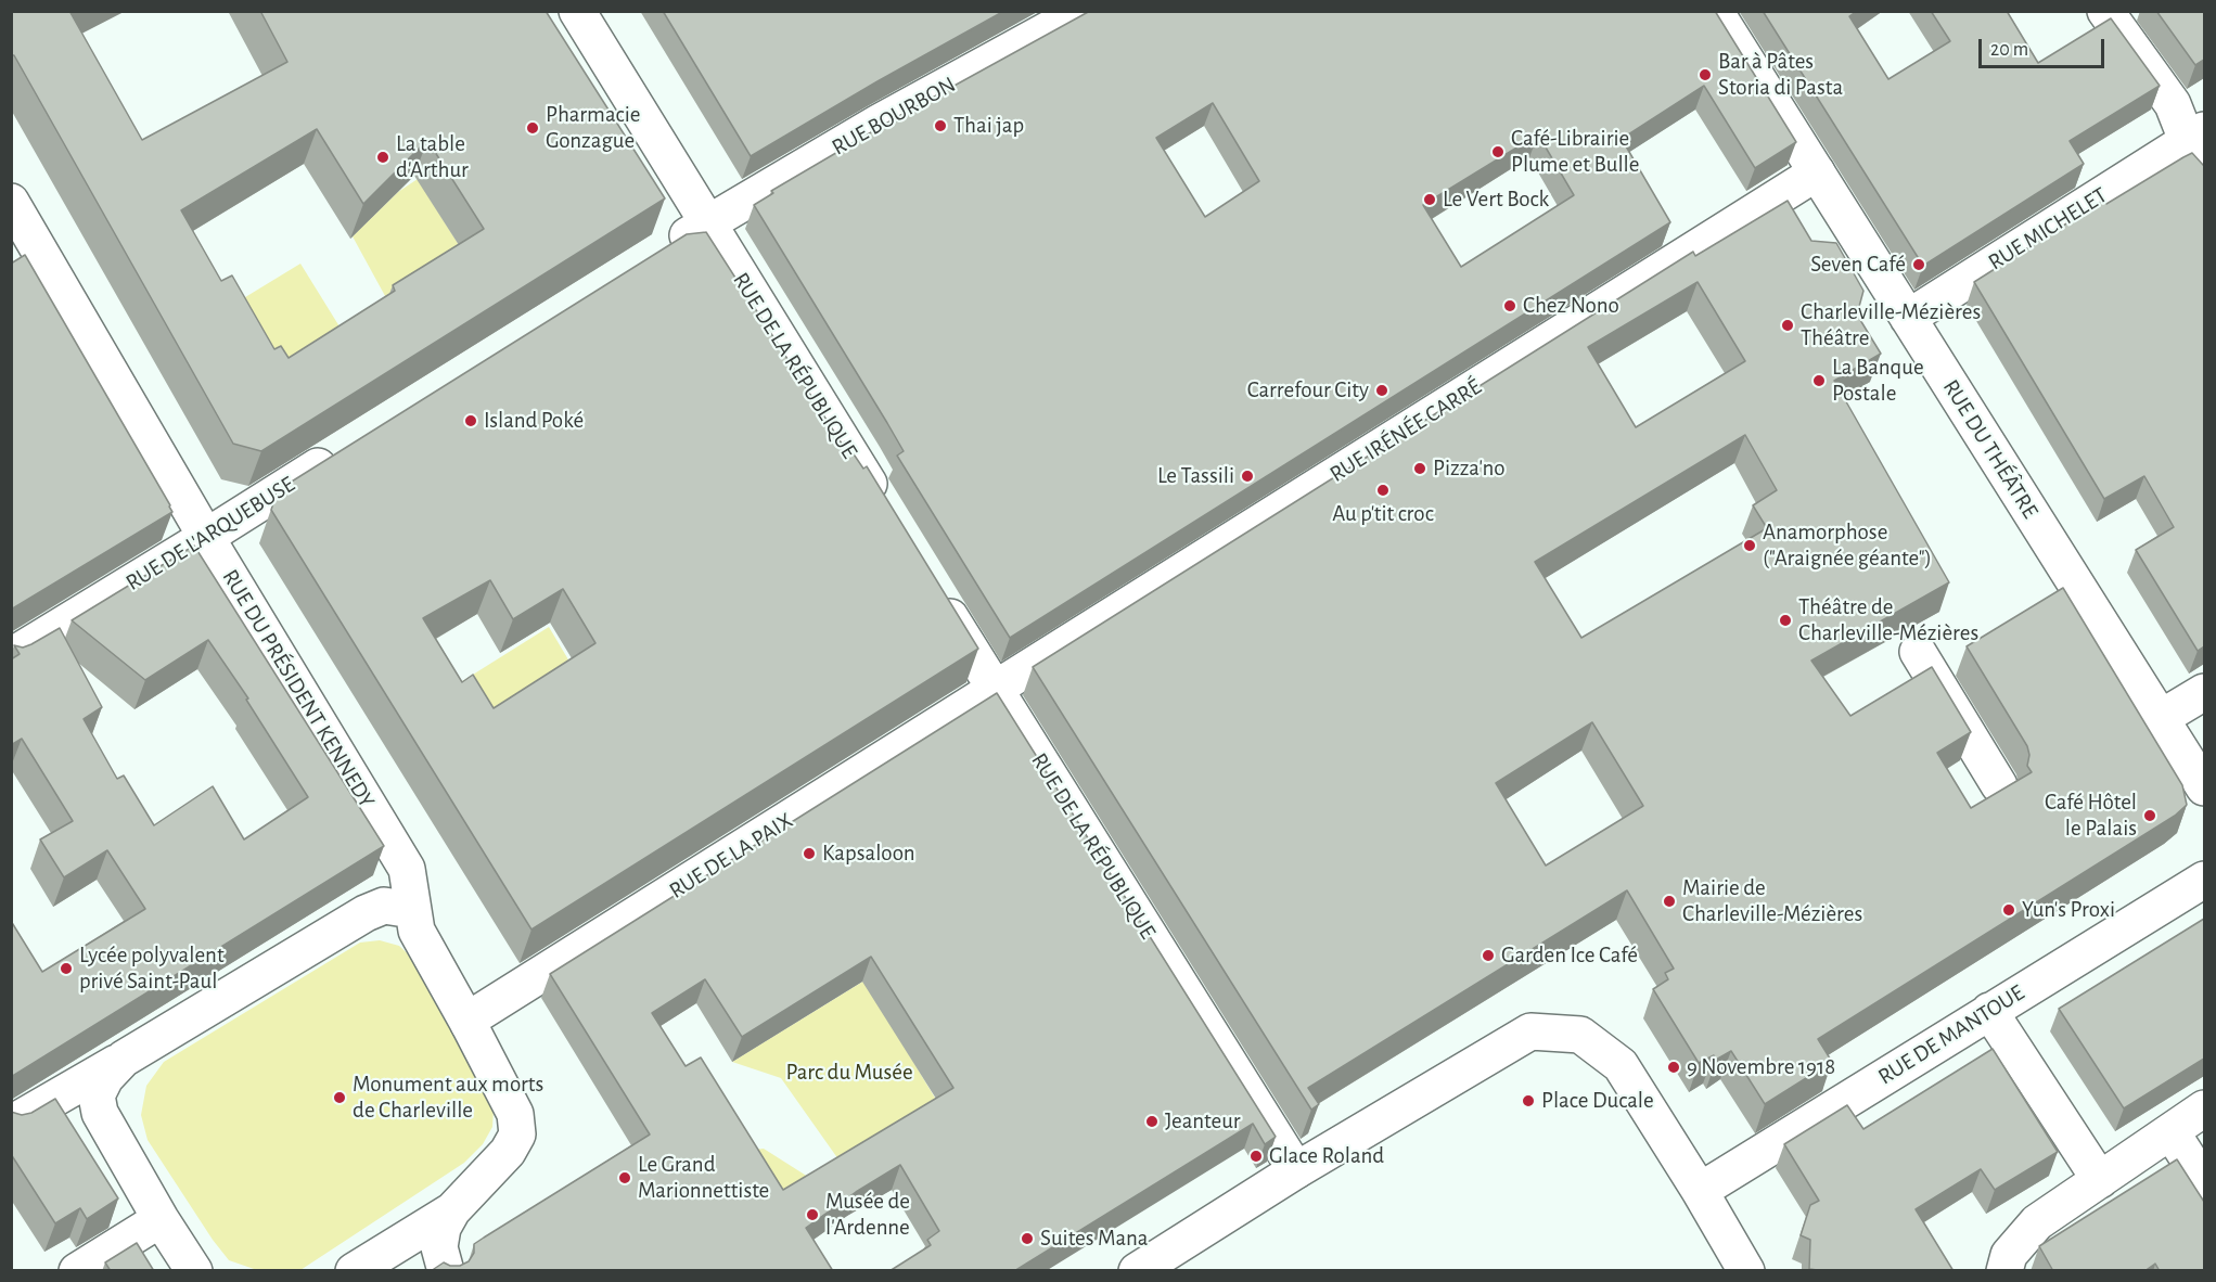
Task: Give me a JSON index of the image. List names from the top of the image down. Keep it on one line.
{"streets":{"street":["RUE BOURBON","RUE MICHELET","RUE DE LA RÉPUBLIQUE","RUE IRÉNÉE CARRÉ","RUE DU THÉÂTRE","RUE DE L'ARQUEBUSE","RUE DU PRÉSIDENT KENNEDY","RUE DE LA PAIX","RUE DE MANTOUE"]},"crossings":[["RUE BOURBON","RUE DE LA RÉPUBLIQUE"],["RUE MICHELET","RUE DU THÉÂTRE"],["RUE DE LA RÉPUBLIQUE","RUE IRÉNÉE CARRÉ"],["RUE DE LA RÉPUBLIQUE","RUE DE LA PAIX"],["RUE IRÉNÉE CARRÉ","RUE DU THÉÂTRE"],["RUE IRÉNÉE CARRÉ","RUE DE LA PAIX"],["RUE DE L'ARQUEBUSE","RUE DU PRÉSIDENT KENNEDY"],["RUE DU PRÉSIDENT KENNEDY","RUE DE LA PAIX"]],"parks":["Parc du Musée"],"places":["Bar à Pâtes Storia di Pasta","Thai jap","Pharmacie Gonzague","Café-Librairie Plume et Bulle","La table d'Arthur","Le Vert Bock","Seven Café","Chez Nono","Charleville-Mézières Théâtre","La Banque Postale","Carrefour City","Island Poké","Pizza'no","Le Tassili","Au p'tit croc","Anamorphose (\"Araignée géante\")","Théâtre de Charleville-Mézières","Café Hôtel le Palais","Kapsaloon","Mairie de Charleville-Mézières","Yun's Proxi","Garden Ice Café","Lycée polyvalent privé Saint-Paul","9 Novembre 1918","Monument aux morts de Charleville","Place Ducale","Jeanteur","Glace Roland","Le Grand Marionnettiste","Musée de l'Ardenne","Suites Mana"],"scale_bar":"20 m"}
